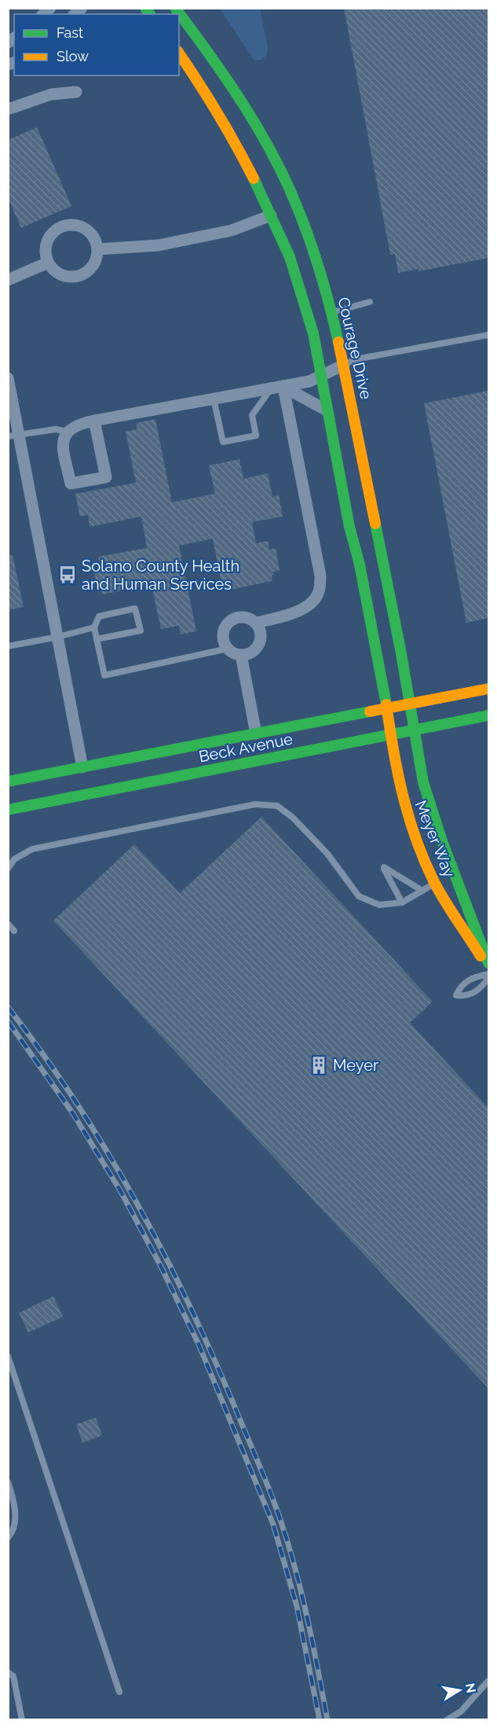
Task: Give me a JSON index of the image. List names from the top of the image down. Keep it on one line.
{"streets":{"street":["Courage Drive","Beck Avenue","Meyer Way"]},"crossings":[["Courage Drive","Beck Avenue"],["Courage Drive","Meyer Way"],["Beck Avenue","Meyer Way"]],"places":{"bus stop":["Solano County Health and Human Services"],"building":["Meyer"]},"legend":["Fast","Slow"],"north":"right"}
